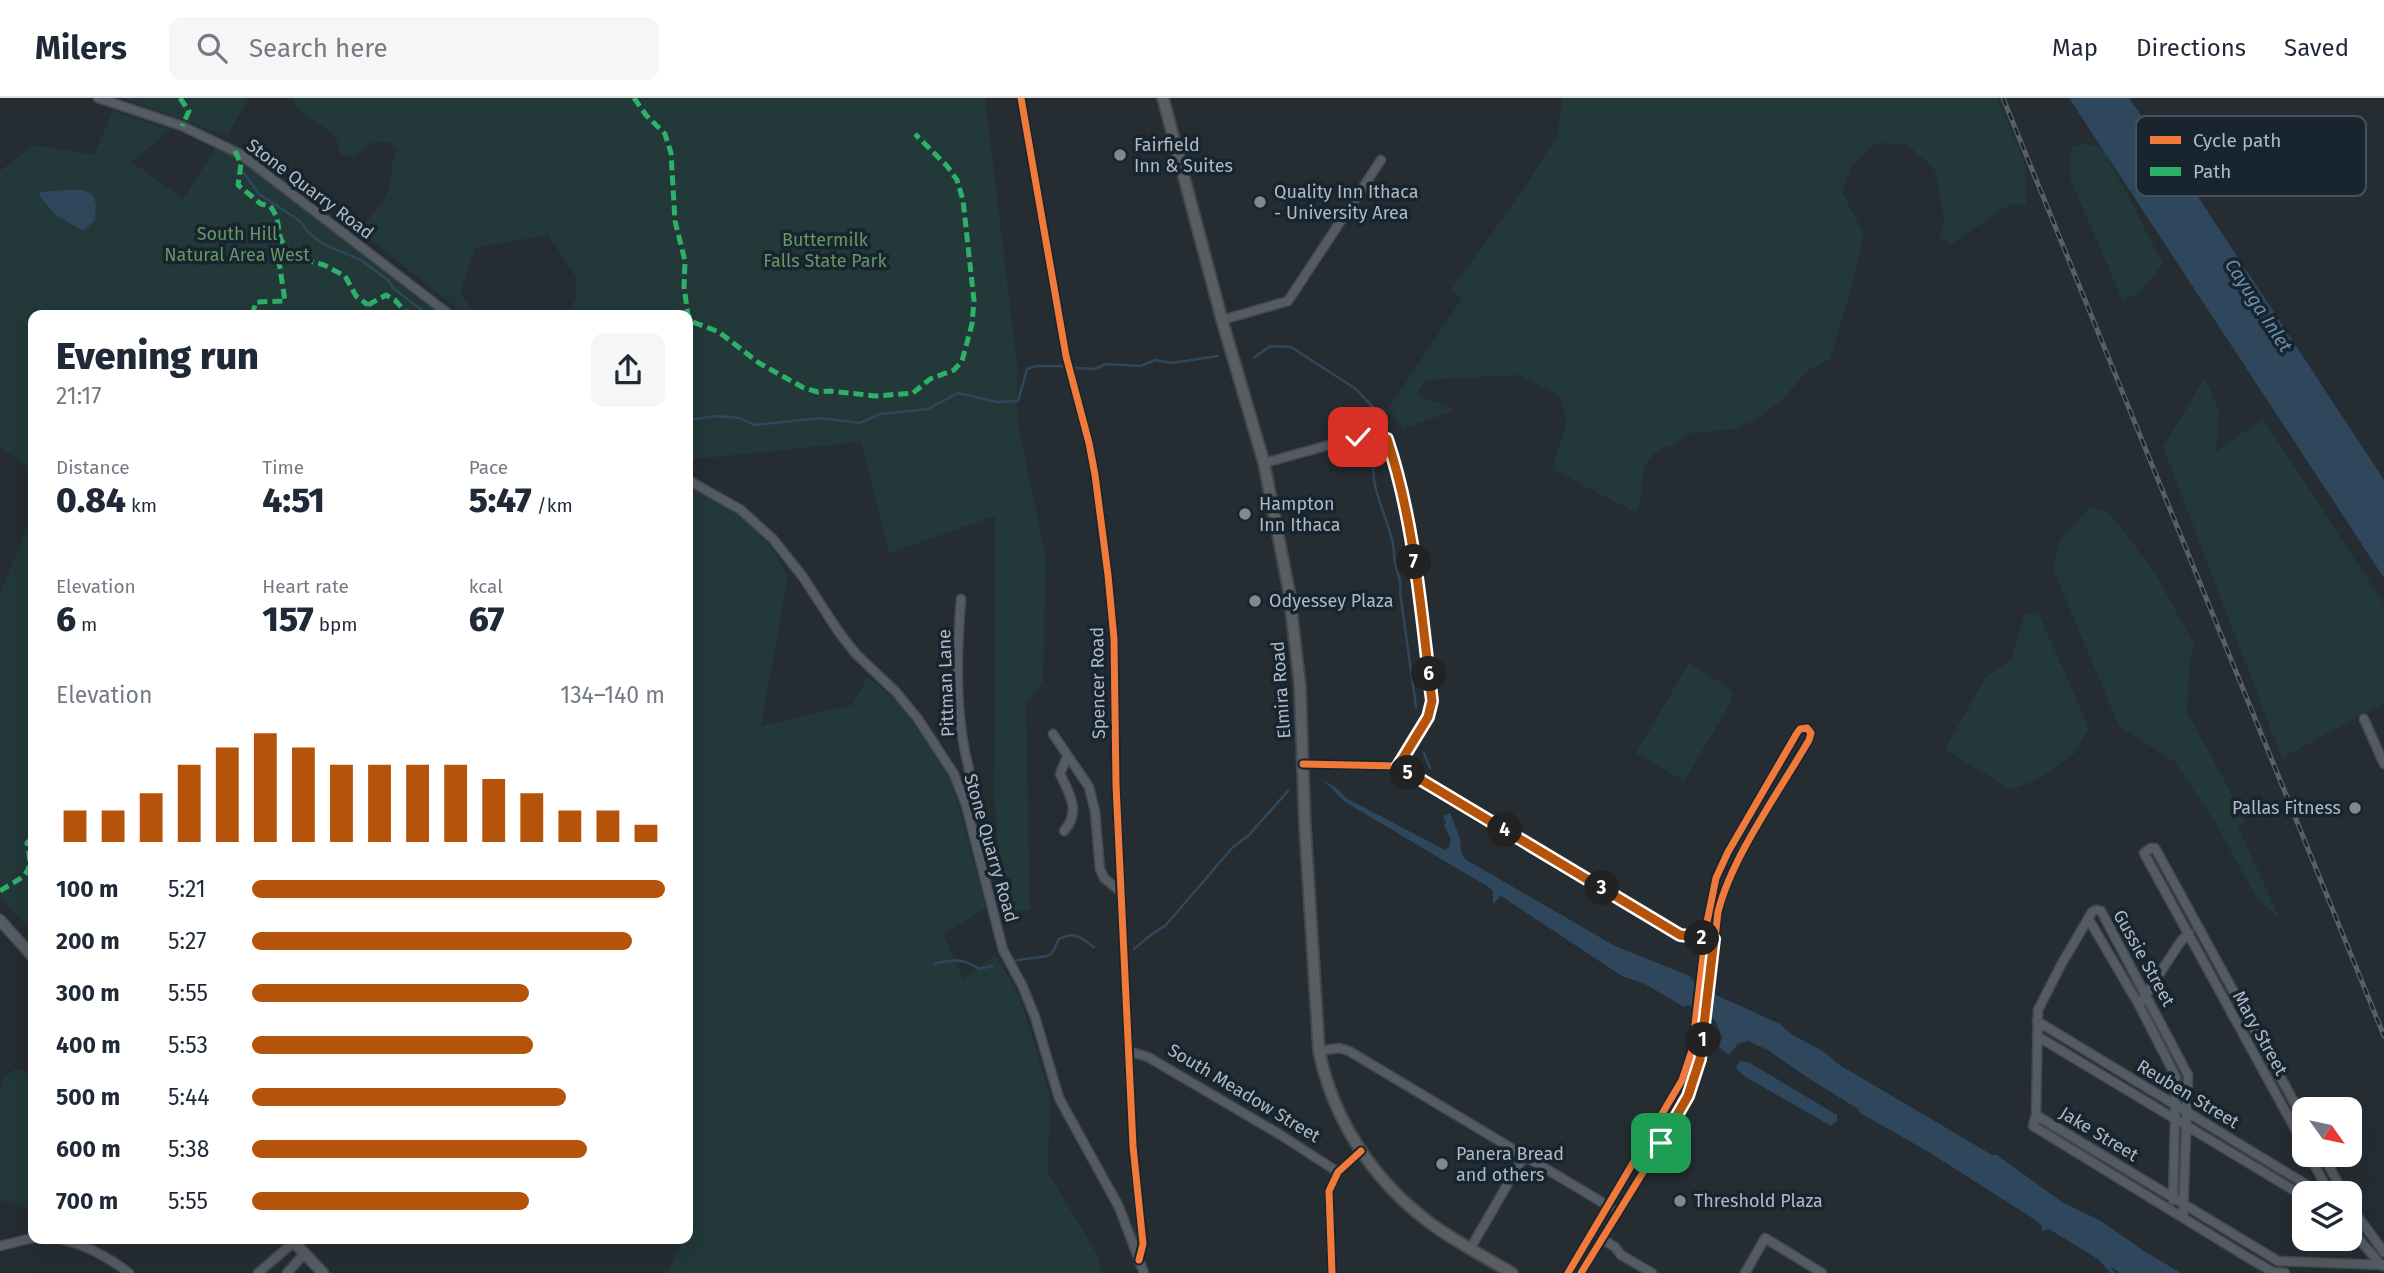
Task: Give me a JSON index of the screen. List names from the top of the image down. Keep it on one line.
{"streets":{"highway":["Elmira Road"],"street":["Stone Quarry Road","Pittman Lane","Spencer Road","Gussie Street","Mary Street","South Meadow Street","Reuben Street","Jake Street"]},"crossings":[["Stone Quarry Road","Pittman Lane"],["Spencer Road","South Meadow Street"],["Gussie Street","Reuben Street"],["Gussie Street","Jake Street"]],"water":["Cayuga Inlet"],"parks":["South Hill Natural Area West","Buttermilk Falls State Park"],"places":["Fairfield Inn & Suites","Quality Inn Ithaca - University Area","Hampton Inn Ithaca","Odyessey Plaza","Pallas Fitness","Panera Bread and others","Threshold Plaza"],"legend":["Cycle path","Path"],"north":"bottom right","page":{"header":"Milers","search":"Search here","nav":["Map","Directions","Saved"],"heading":["Evening run","21:17"],"stats":[["Distance","0.84 km"],["Time","4:51"],["Pace","5:47 /km"],["Elevation","6 m"],["Heart rate","157 bpm"],["kcal","67"]],"pins":["7","6","5","4","3","2","1"],"chart":["Elevation","134–140 m"],"list":[{"name":"100 m","note":"5:21"},{"name":"200 m","note":"5:27"},{"name":"300 m","note":"5:55"},{"name":"400 m","note":"5:53"},{"name":"500 m","note":"5:44"},{"name":"600 m","note":"5:38"},{"name":"700 m","note":"5:55"}]}}
